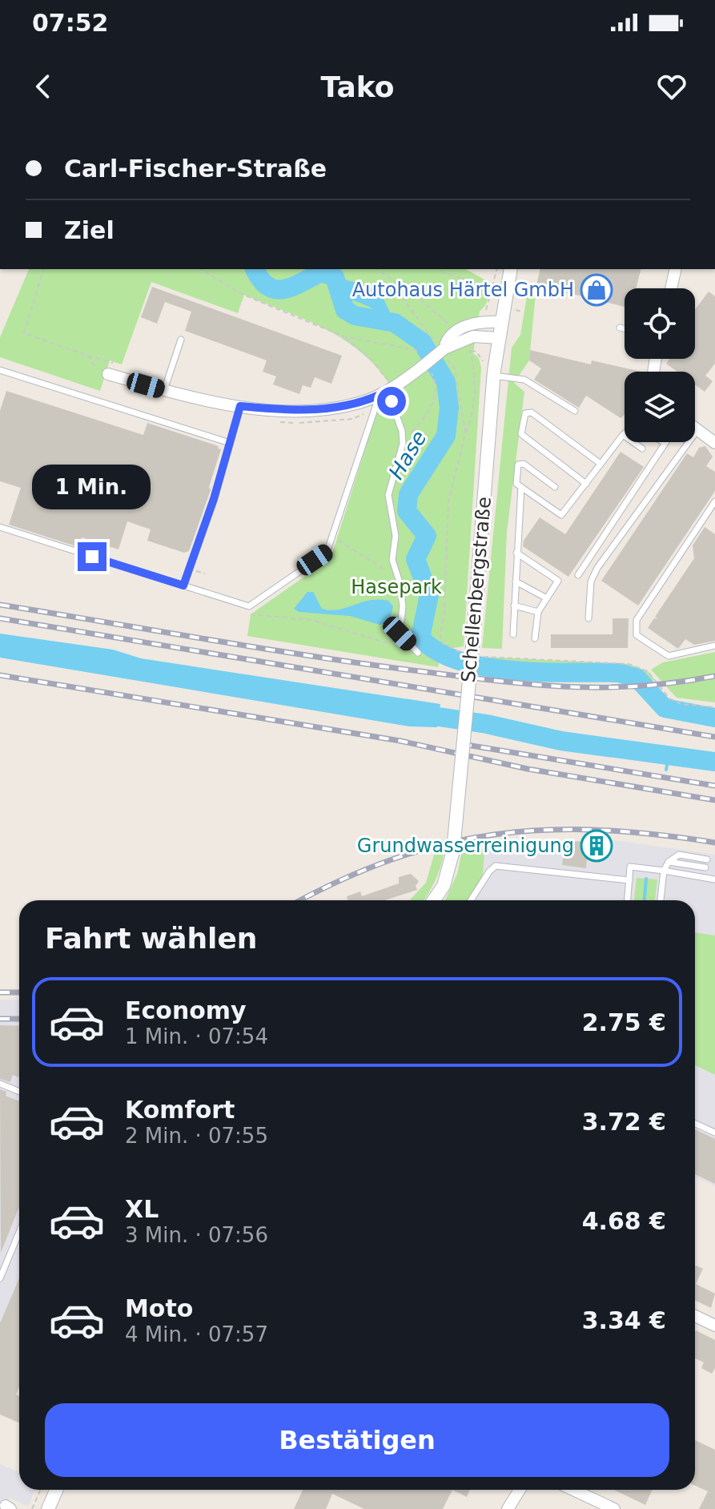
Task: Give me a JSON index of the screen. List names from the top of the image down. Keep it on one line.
{"streets":{"street":["Schellenbergstraße"]},"water":["Hase"],"parks":["Hasepark"],"places":{"shop":["Autohaus Härtel GmbH"],"building":["Grundwasserreinigung"]},"page":{"status":"07:52","header":"Tako","banner":["Carl-Fischer-Straße","Ziel"],"bubble":"1 Min.","heading":"Fahrt wählen","list":[{"name":"Economy","note":"1 Min. · 07:54","value":"2.75 €"},{"name":"Komfort","note":"2 Min. · 07:55","value":"3.72 €"},{"name":"XL","note":"3 Min. · 07:56","value":"4.68 €"},{"name":"Moto","note":"4 Min. · 07:57","value":"3.34 €"}],"buttons":"Bestätigen"}}
